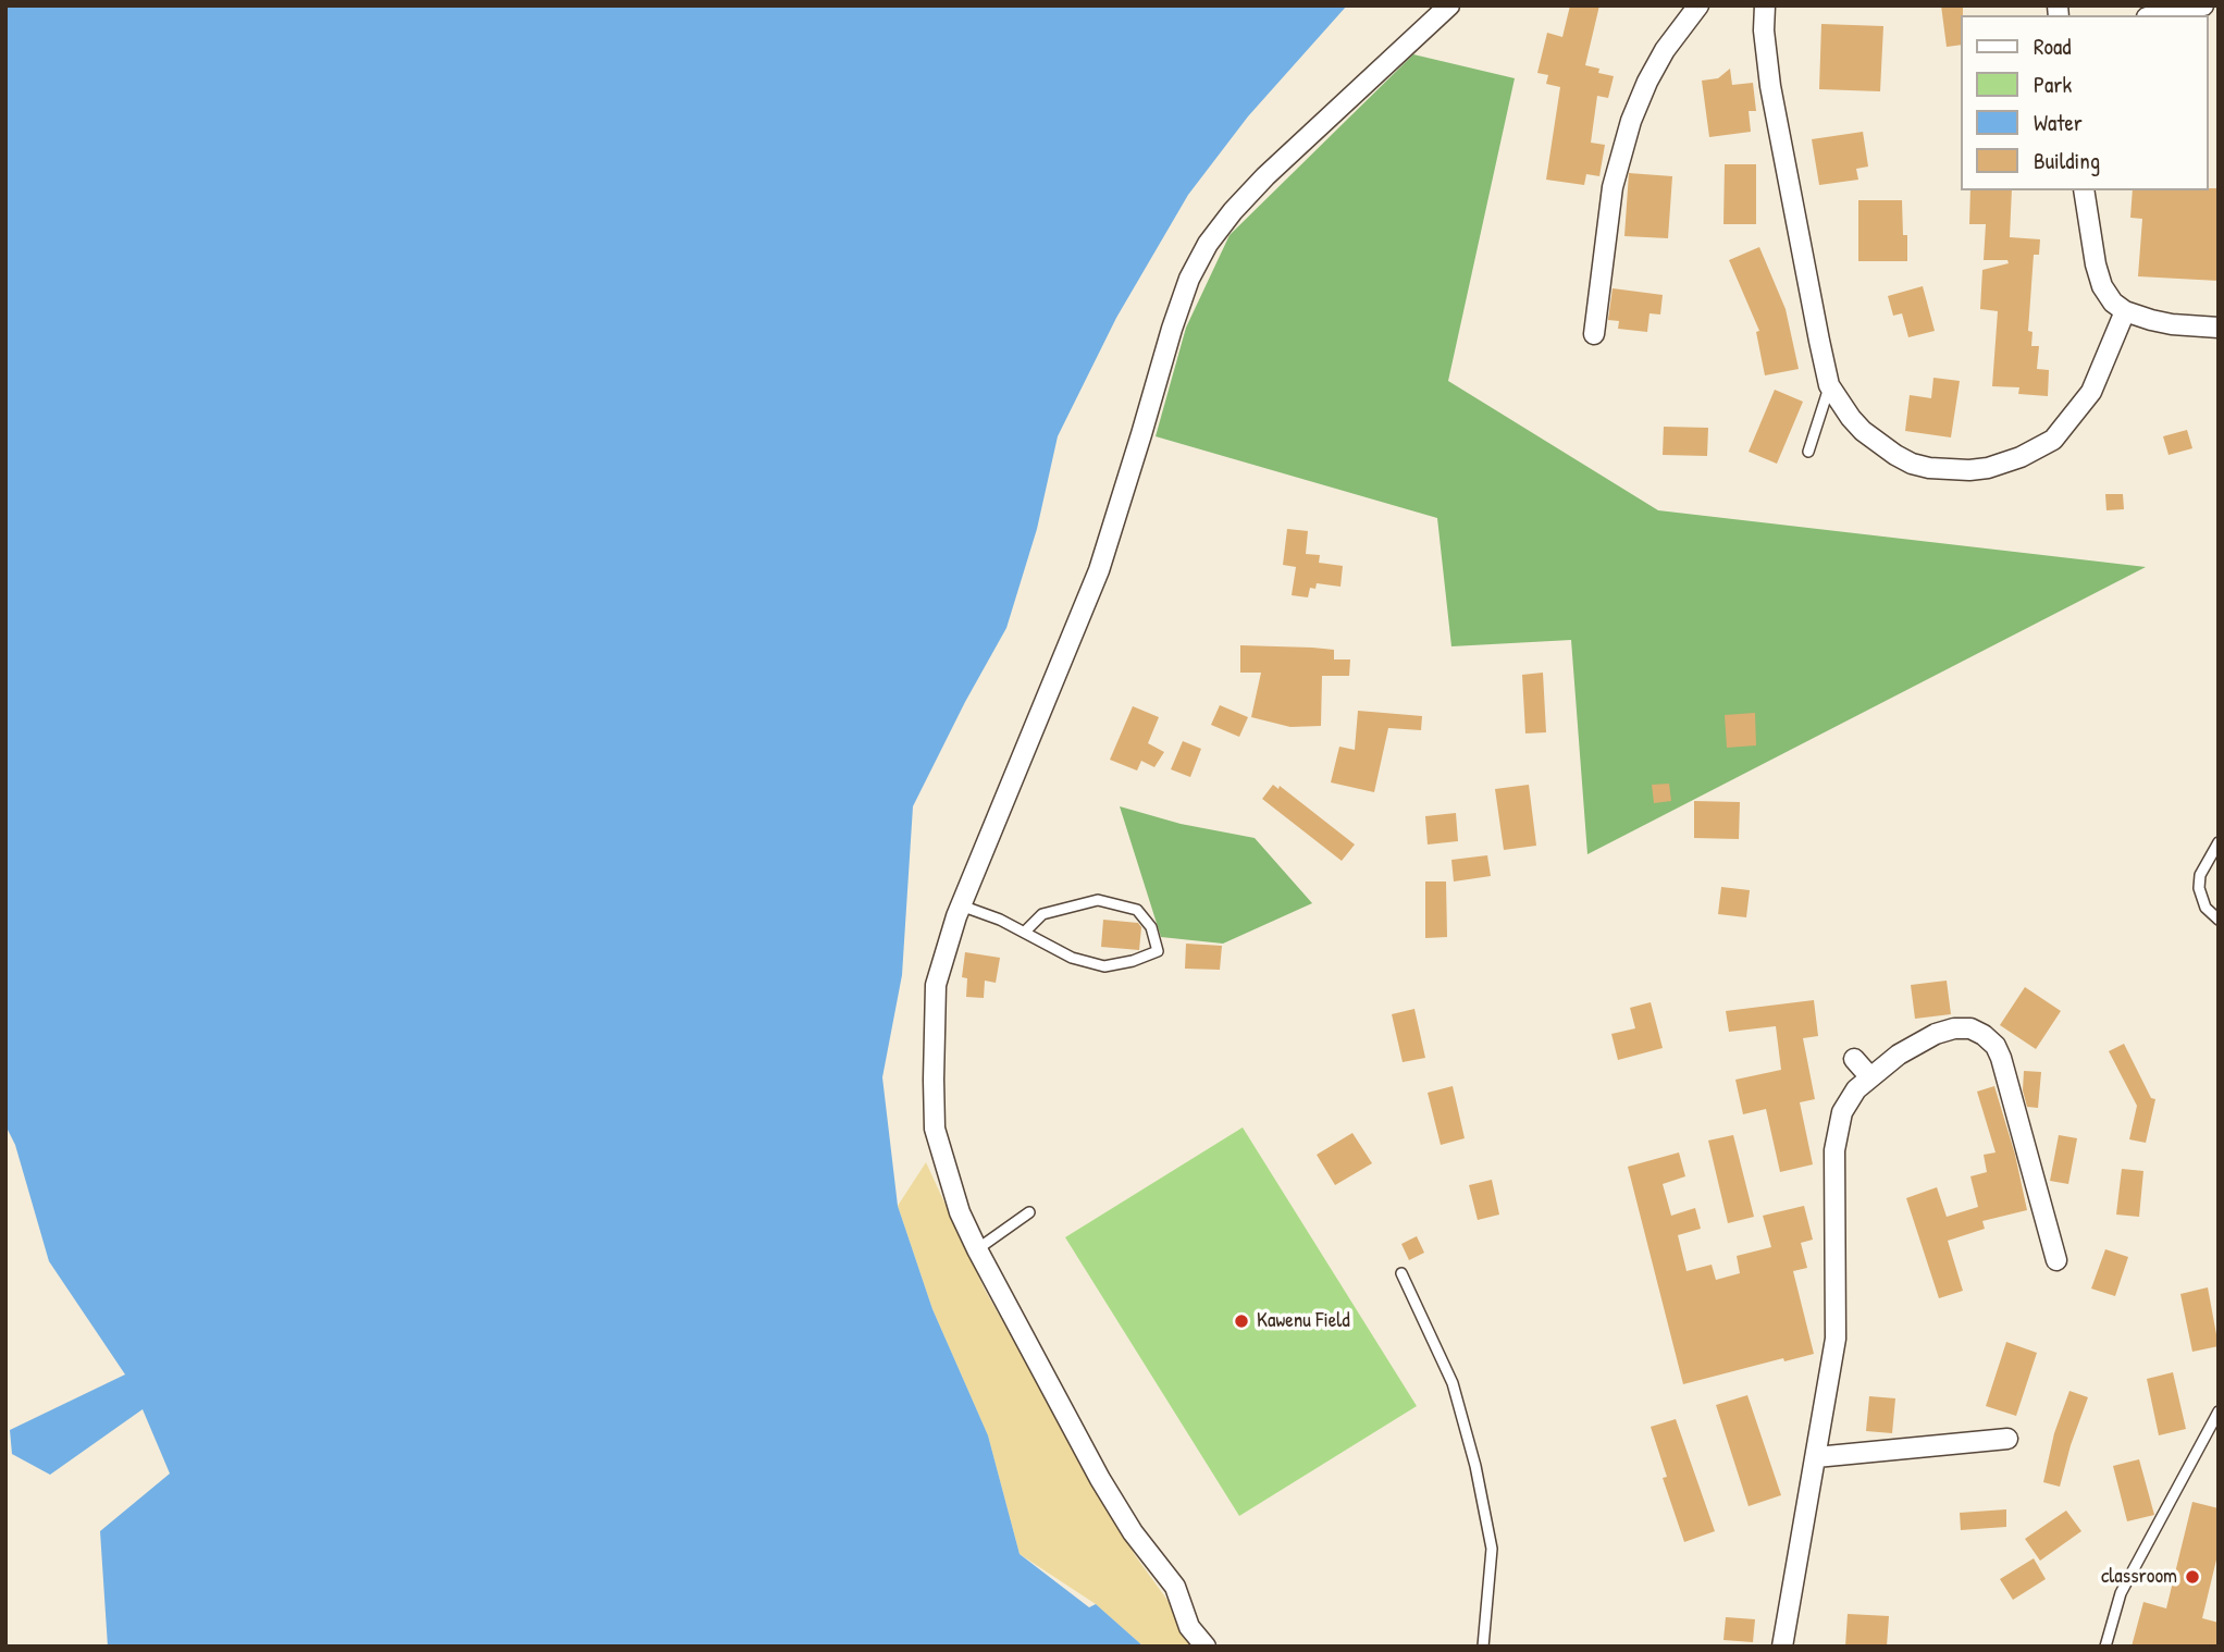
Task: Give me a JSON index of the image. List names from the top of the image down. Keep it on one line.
{"places":["Kawenu Field","classroom"],"legend":["Road","Park","Water","Building"]}
